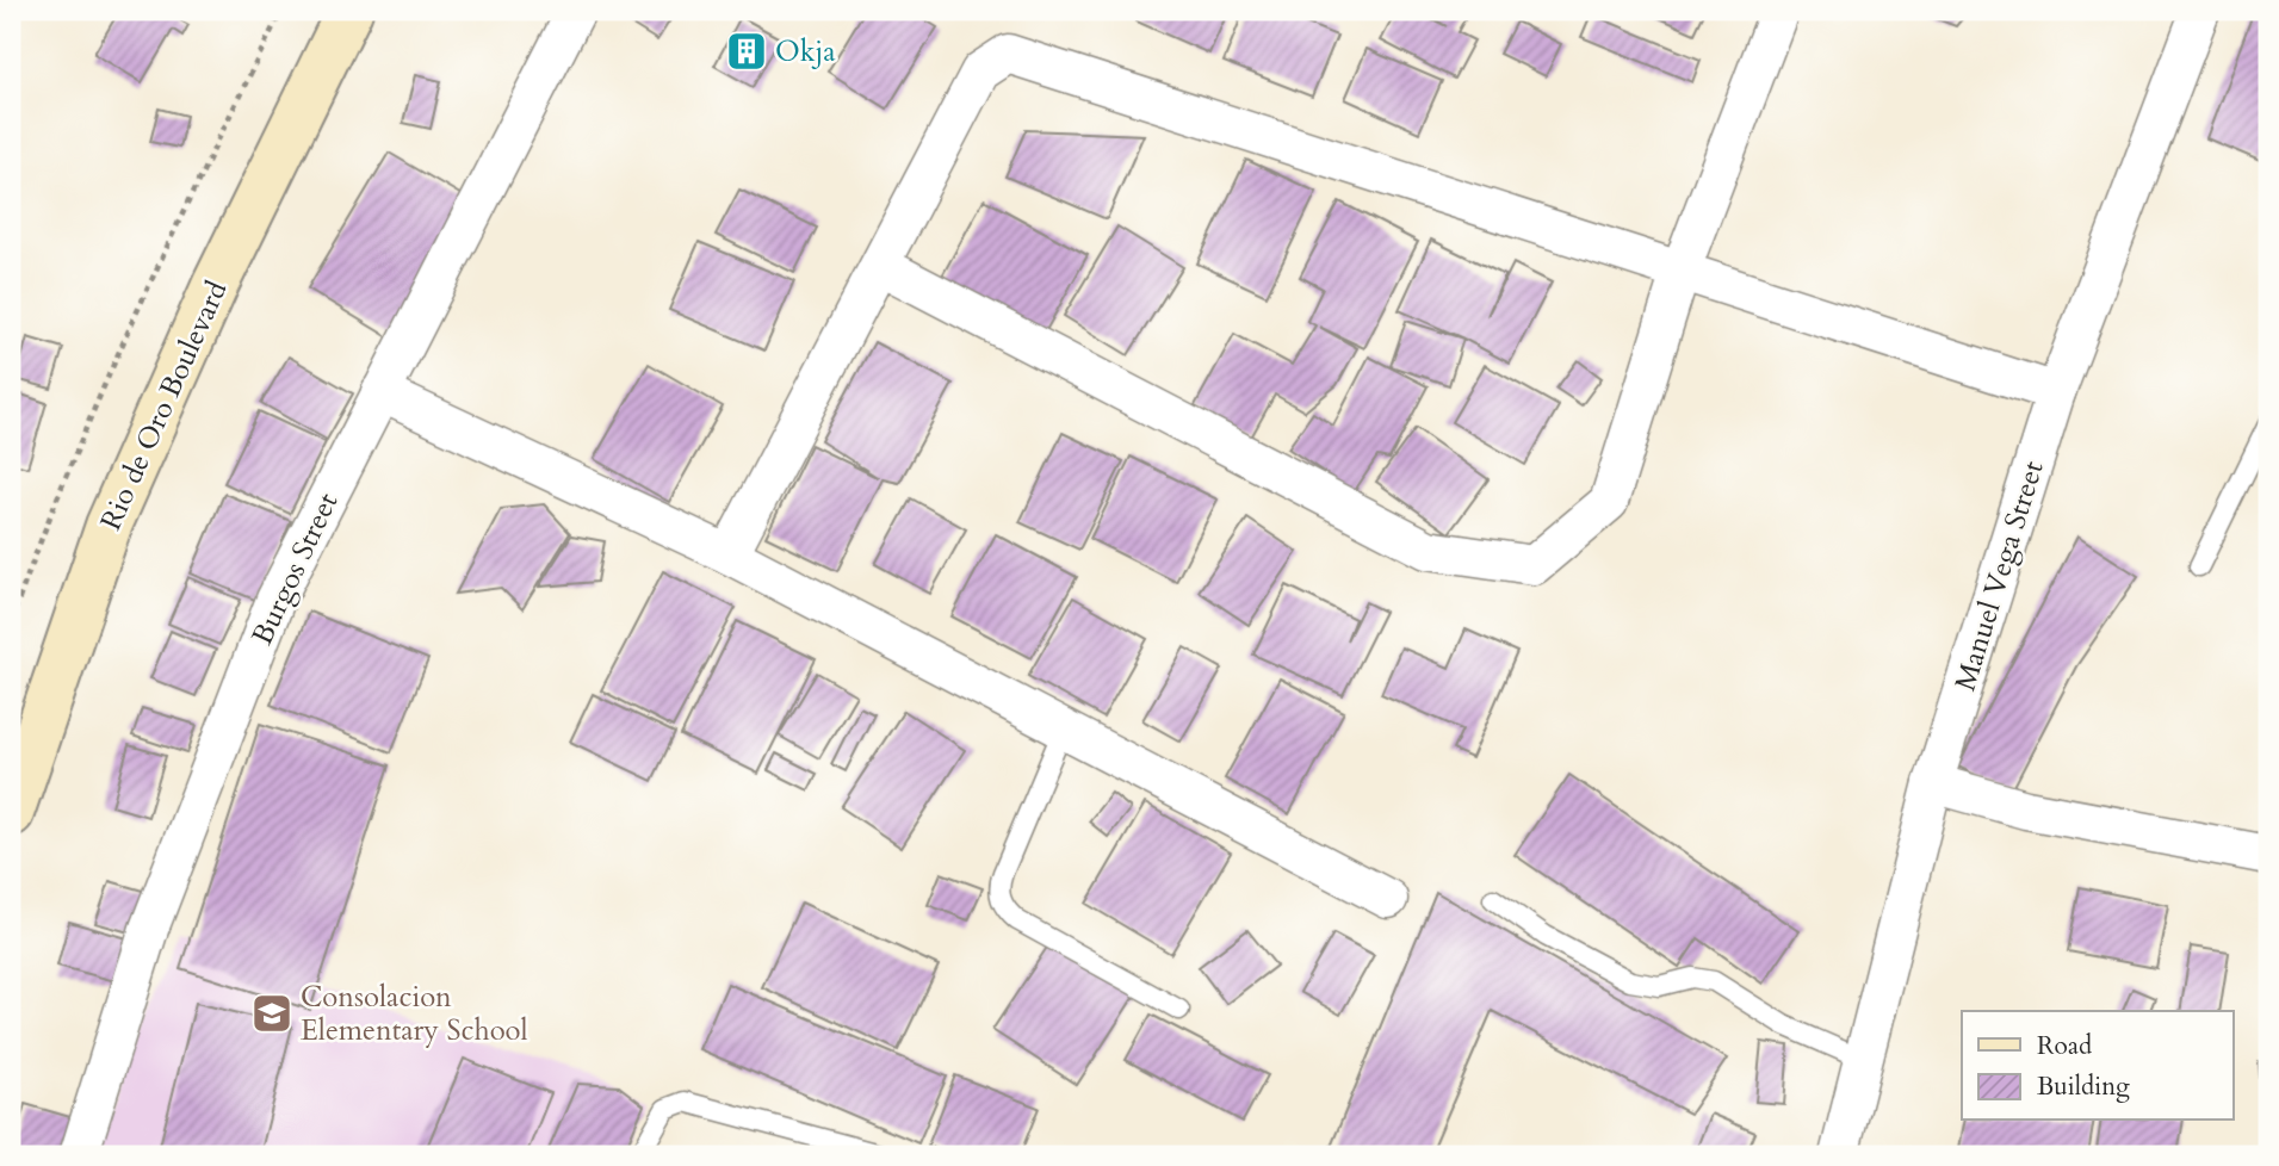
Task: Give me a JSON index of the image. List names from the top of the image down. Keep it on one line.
{"streets":{"main road":["Rio de Oro Boulevard"],"street":["Burgos Street","Manuel Vega Street"]},"places":{"building":["Okja"],"school or university":["Consolacion Elementary School"]},"legend":["Road","Building"]}
